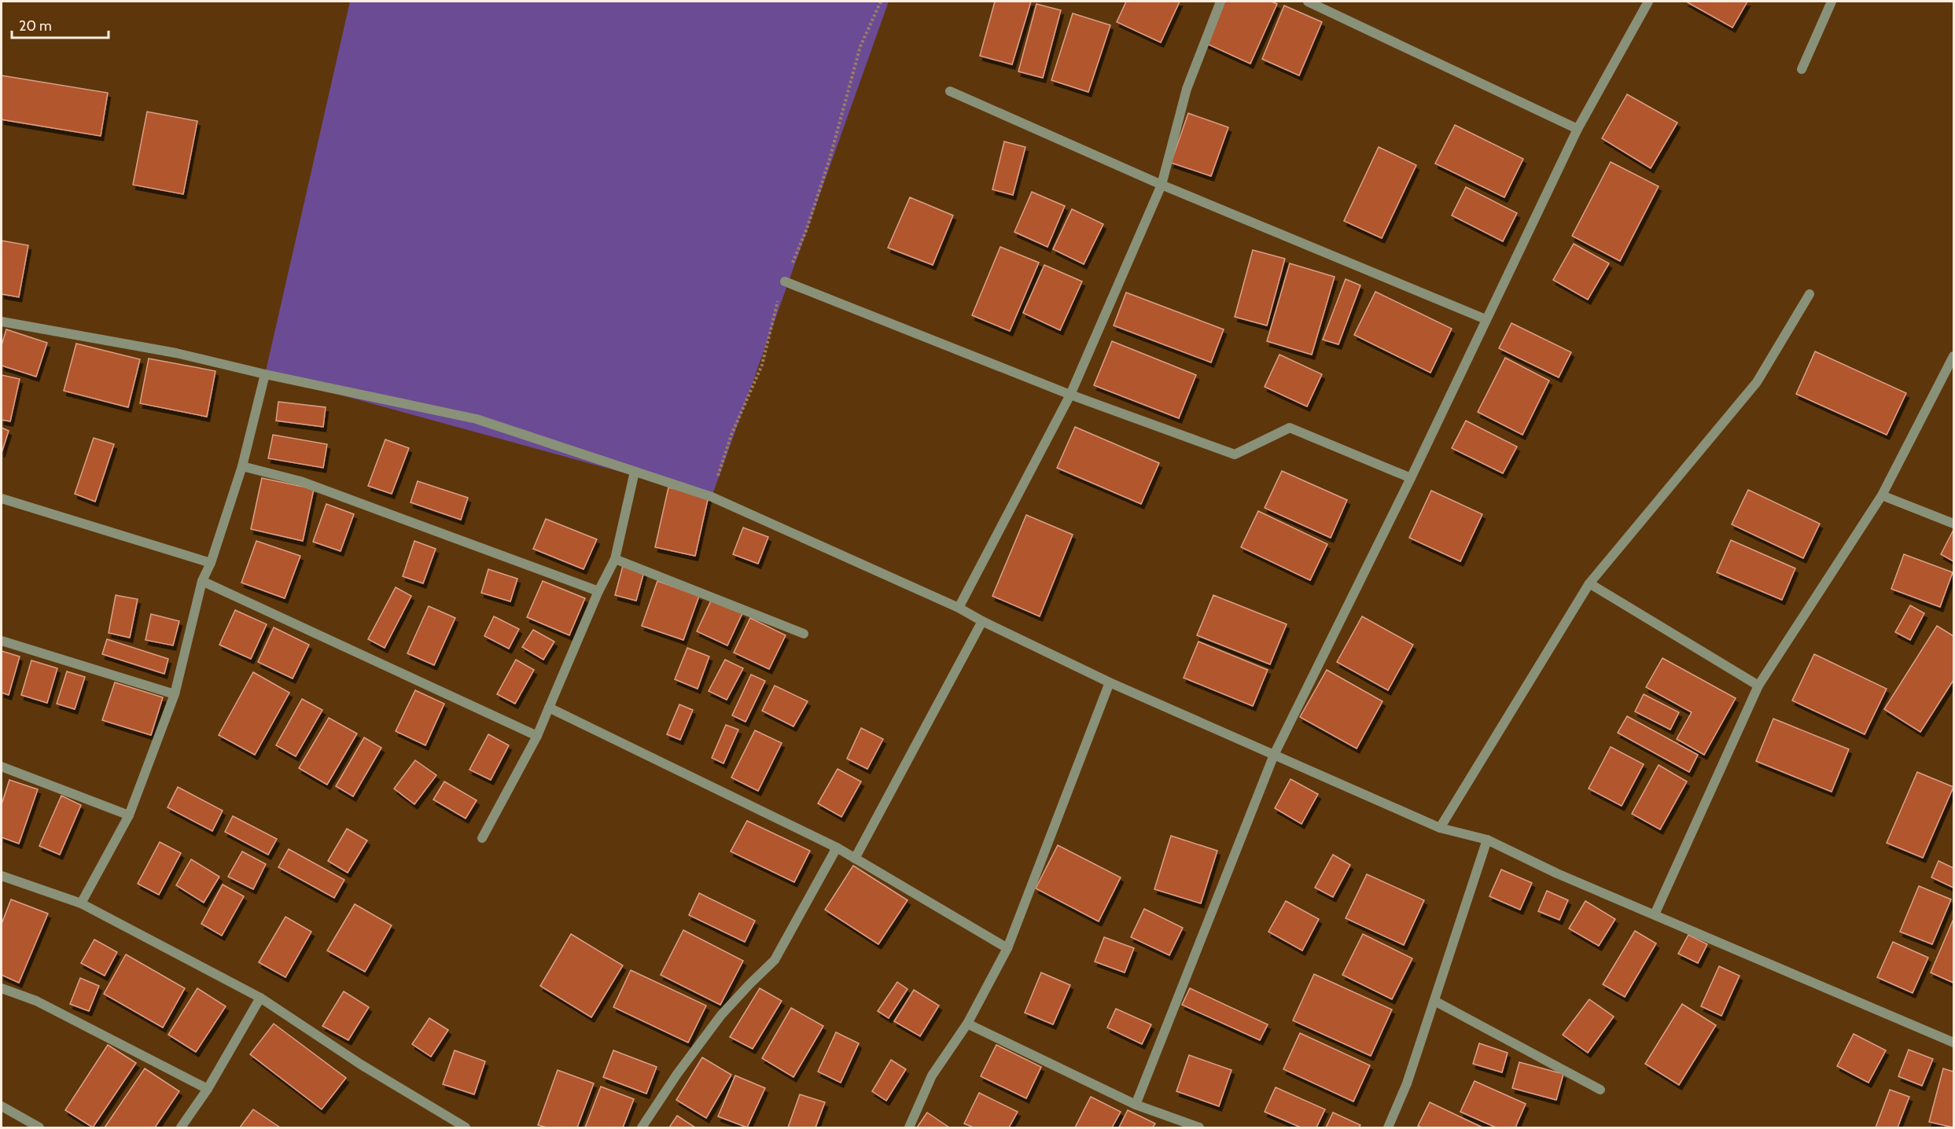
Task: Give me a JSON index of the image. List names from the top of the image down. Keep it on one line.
{"scale_bar":"20 m"}
